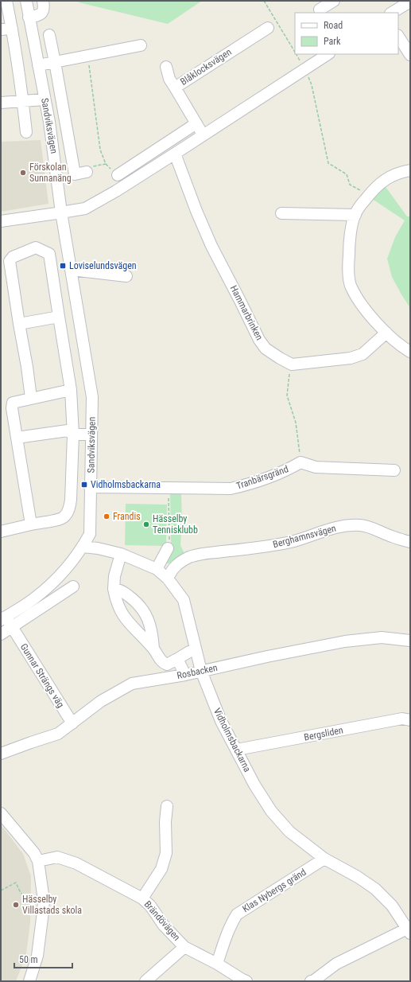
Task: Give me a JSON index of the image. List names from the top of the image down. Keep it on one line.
{"streets":{"street":["Blåklocksvägen","Sandviksvägen","Hammarbrinken","Tranbärsgränd","Berghamnsvägen","Rosbacken","Gunnar Strängs väg","Bergsliden","Vidholmsbackarna","Klas Nybergs gränd","Brändövägen"]},"crossings":[["Sandviksvägen","Tranbärsgränd"],["Sandviksvägen","Gunnar Strängs väg"],["Sandviksvägen","Vidholmsbackarna"],["Berghamnsvägen","Vidholmsbackarna"],["Rosbacken","Gunnar Strängs väg"],["Rosbacken","Vidholmsbackarna"],["Bergsliden","Vidholmsbackarna"],["Vidholmsbackarna","Klas Nybergs gränd"],["Klas Nybergs gränd","Brändövägen"]],"places":{"other":["Förskolan Sunnanäng","Frandis","Hässelby Tennisklubb","Hässelby Villastads skola"],"transit":["Loviselundsvägen","Vidholmsbackarna"]},"legend":["Road","Park"],"scale_bar":"50 m"}
